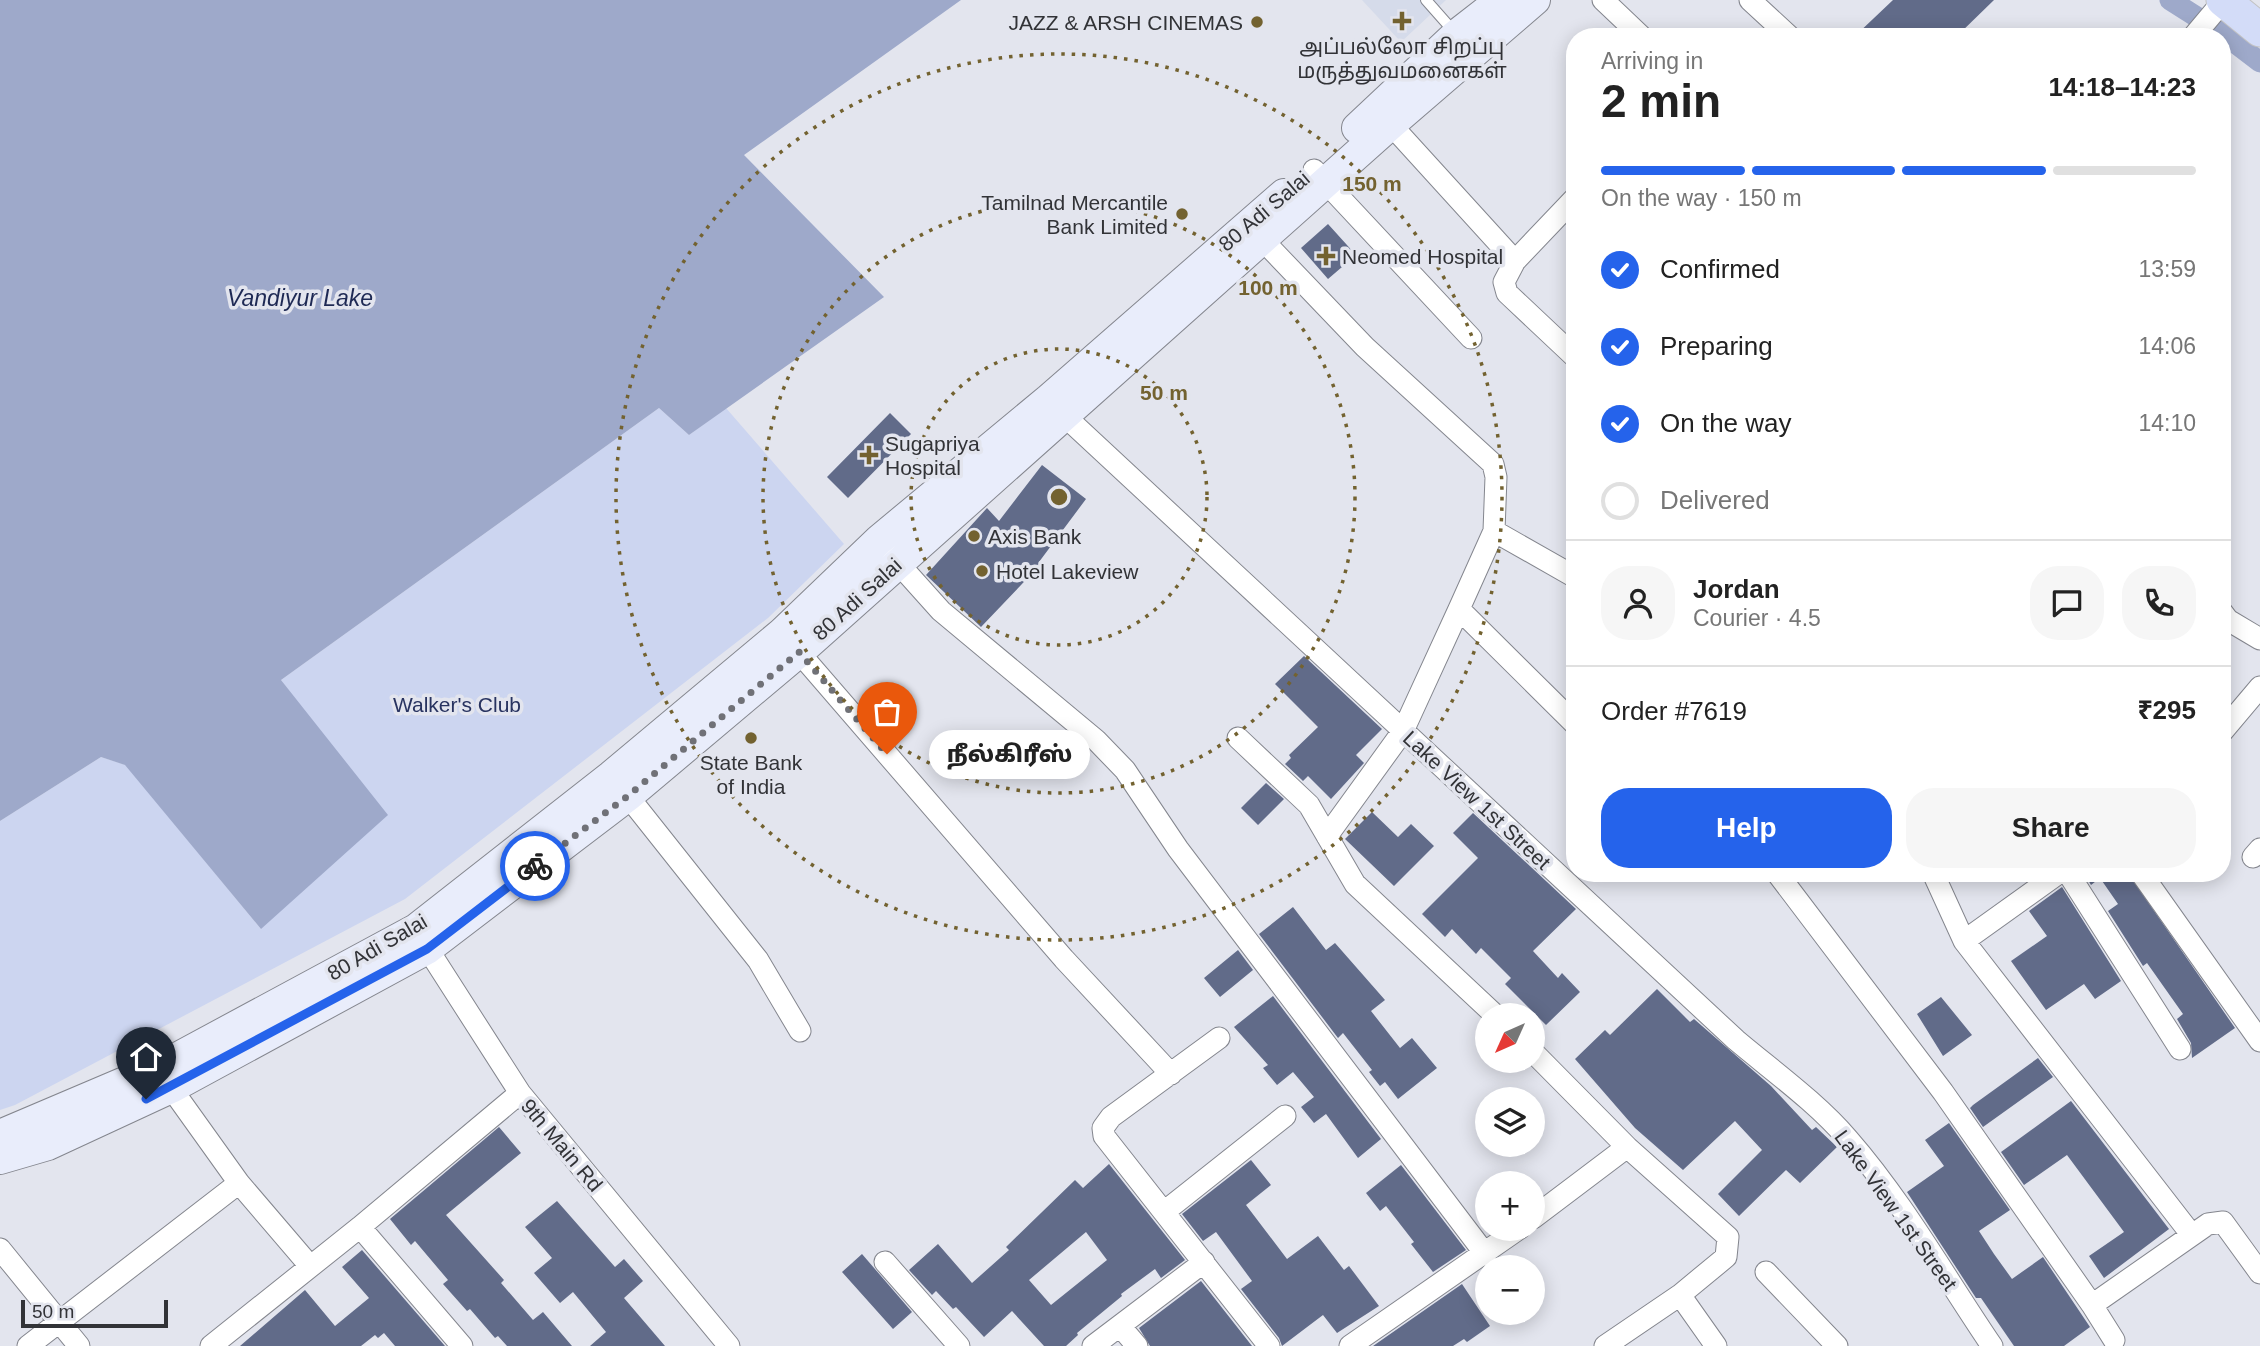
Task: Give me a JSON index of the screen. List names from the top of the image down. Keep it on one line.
{"streets":{"main road":["80 Adi Salai"],"street":["Lake View 1st Street","9th Main Rd"]},"crossings":[["80 Adi Salai","Lake View 1st Street"],["80 Adi Salai","9th Main Rd"]],"water":["Vandiyur Lake"],"parks":["Walker's Club"],"places":{"health":["அப்பல்லோ சிறப்பு மருத்துவமனைகள்","Neomed Hospital","Sugapriya Hospital"],"other":["JAZZ & ARSH CINEMAS","Tamilnad Mercantile Bank Limited","Axis Bank","Hotel Lakeview","State Bank of India","நீல்கிரீஸ்"]},"scale_bar":"50 m","north":"bottom left","page":{"heading":["2 min","Arriving in","14:18–14:23"],"panel":["Jordan","Courier · 4.5","Order #7619","₹295"],"bar":"On the way · 150 m","list":[["Confirmed","13:59"],["Preparing","14:06"],["On the way","14:10"],"Delivered"],"bubble":"நீல்கிரீஸ்","buttons":["Help","Share"],"map_buttons":["+","−"],"scale":"50 m"},"rings":["150 m","100 m","50 m"]}
